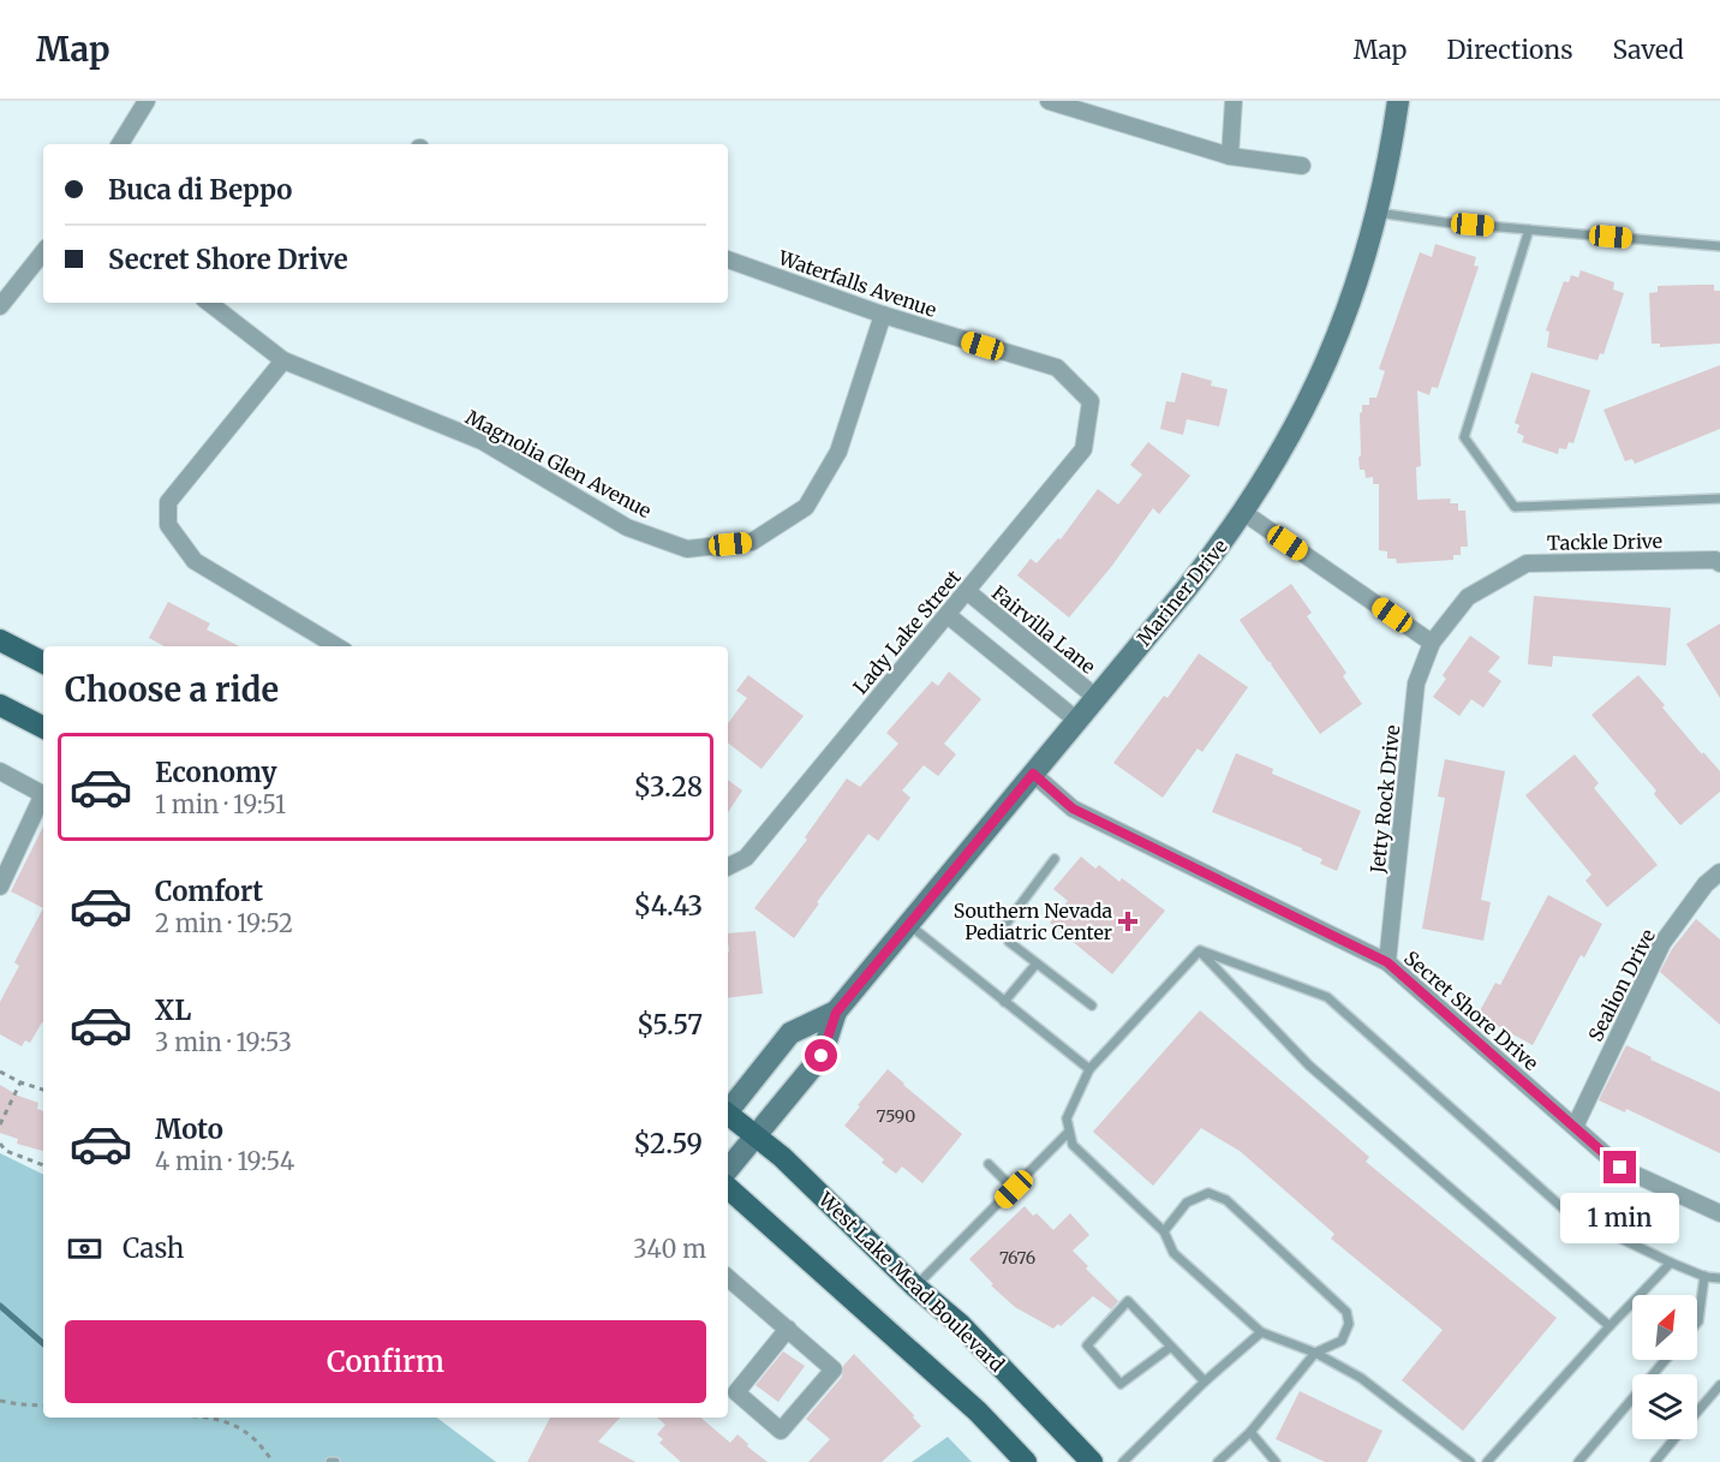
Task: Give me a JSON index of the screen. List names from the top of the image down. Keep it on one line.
{"streets":{"main road":["West Lake Mead Boulevard"],"street":["Waterfalls Avenue","Magnolia Glen Avenue","Tackle Drive","Mariner Drive","Fairvilla Lane","Lady Lake Street","Jetty Rock Drive","Sealion Drive","Secret Shore Drive"]},"crossings":[["Waterfalls Avenue","Magnolia Glen Avenue"],["Waterfalls Avenue","Lady Lake Street"],["Tackle Drive","Jetty Rock Drive"],["Mariner Drive","Fairvilla Lane"],["Mariner Drive","Secret Shore Drive"],["Mariner Drive","West Lake Mead Boulevard"],["Fairvilla Lane","Lady Lake Street"],["Jetty Rock Drive","Secret Shore Drive"],["Sealion Drive","Secret Shore Drive"]],"places":{"health":["Southern Nevada Pediatric Center"]},"house_numbers":["7590","7676"],"north":"top right","page":{"header":"Map","nav":["Map","Directions","Saved"],"banner":["Buca di Beppo","Secret Shore Drive"],"heading":"Choose a ride","list":[{"name":"Economy","note":"1 min · 19:51","value":"$3.28"},{"name":"Comfort","note":"2 min · 19:52","value":"$4.43"},{"name":"XL","note":"3 min · 19:53","value":"$5.57"},{"name":"Moto","note":"4 min · 19:54","value":"$2.59"}],"bubble":"1 min","pay":["Cash","340 m"],"buttons":"Confirm"}}
